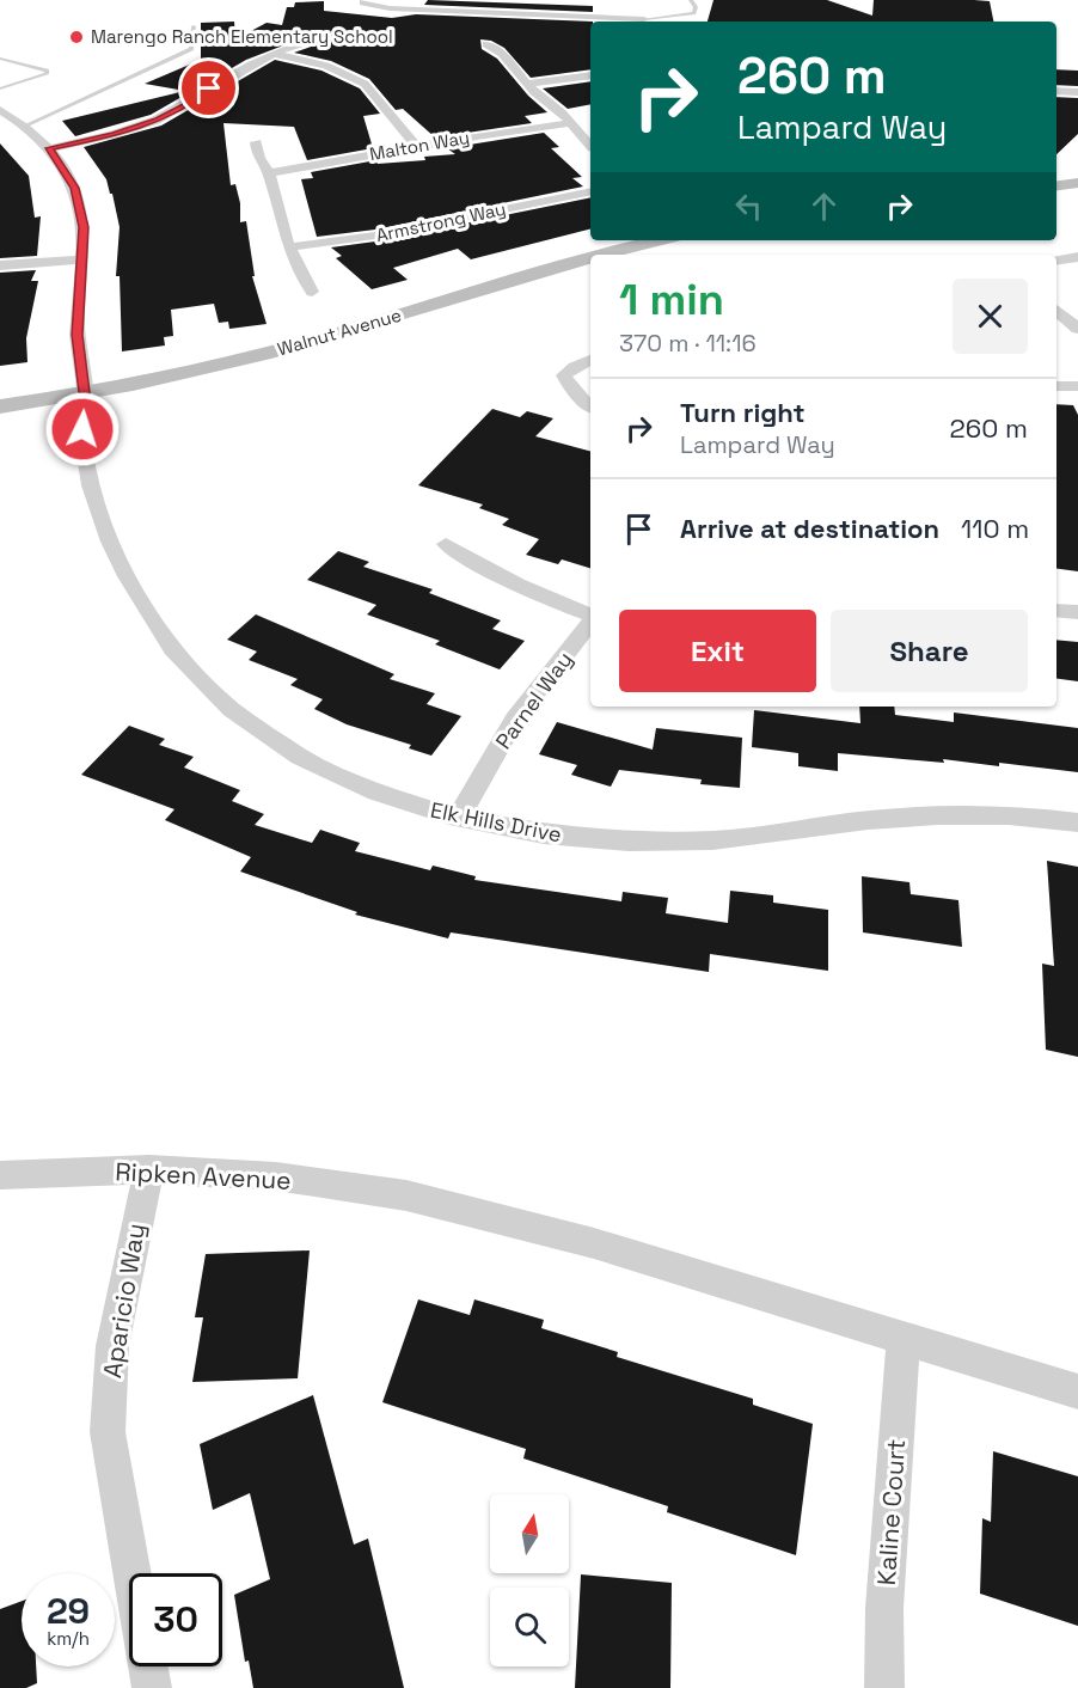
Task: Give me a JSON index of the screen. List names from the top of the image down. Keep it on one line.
{"streets":{"street":["Malton Way","Armstrong Way","Walnut Avenue","Parnel Way","Elk Hills Drive","Ripken Avenue","Aparicio Way","Kaline Court"]},"crossings":[["Walnut Avenue","Elk Hills Drive"],["Parnel Way","Elk Hills Drive"],["Ripken Avenue","Aparicio Way"],["Ripken Avenue","Kaline Court"]],"places":["Marengo Ranch Elementary School"],"north":"top","page":{"turn":["260 m","Lampard Way"],"heading":["1 min","370 m · 11:16"],"list":[{"name":"Turn right","note":"Lampard Way","value":"260 m"},{"name":"Arrive at destination","value":"110 m"}],"buttons":["Exit","Share"],"speed":"29 km/h","limit":"30"}}
